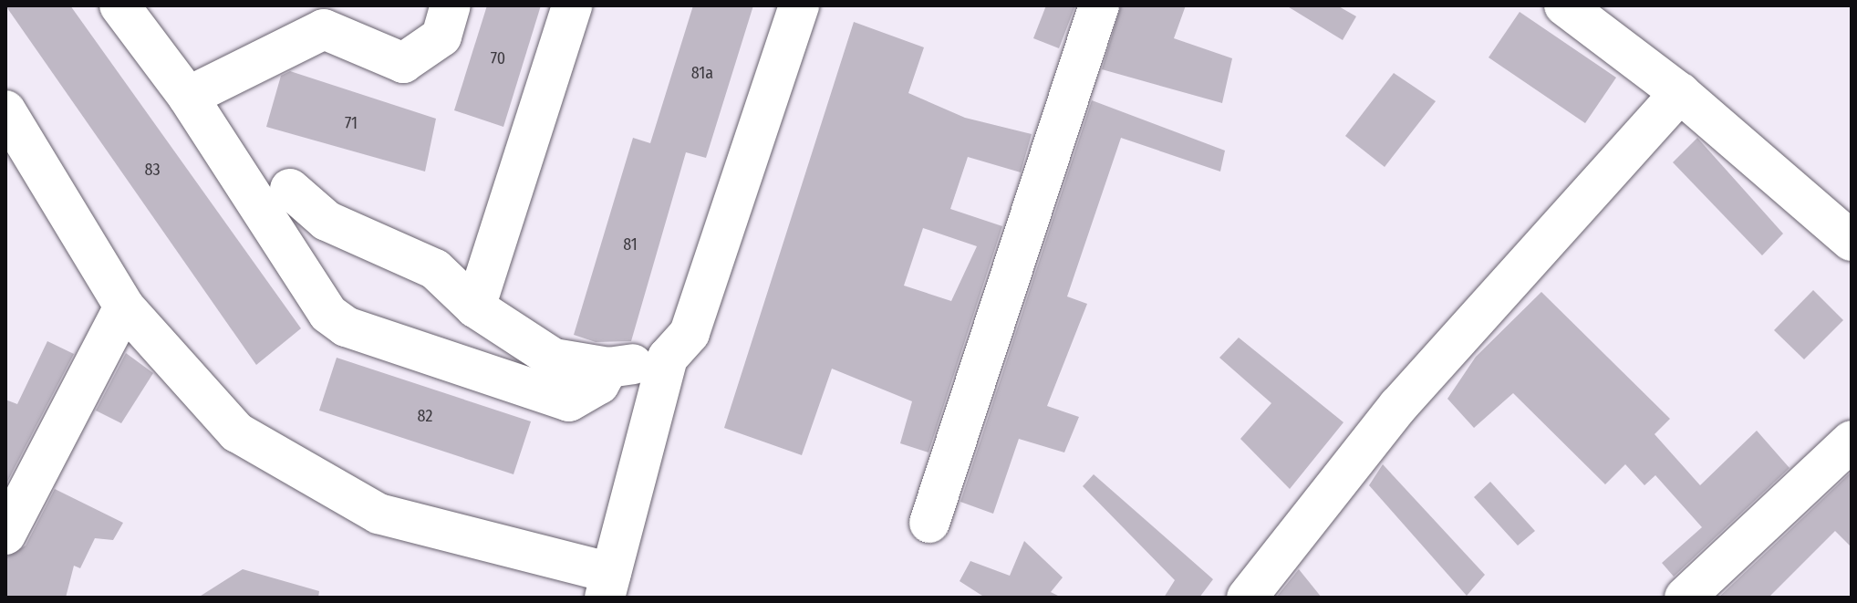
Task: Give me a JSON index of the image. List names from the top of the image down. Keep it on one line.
{"house_numbers":["70","81a","71","83","81","82"]}
